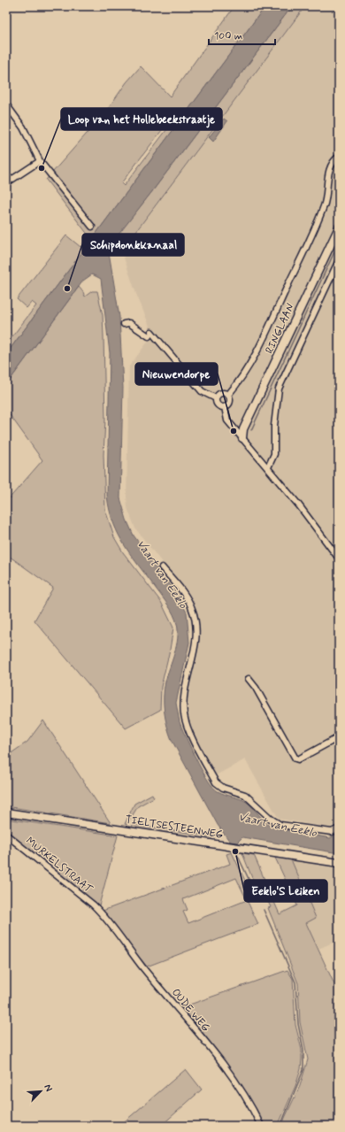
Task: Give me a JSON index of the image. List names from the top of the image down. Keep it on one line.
{"streets":{"main road":["RINGLAAN","TIELTSESTEENWEG"],"street":["MURKELSTRAAT","OUDE WEG"]},"crossings":[["MURKELSTRAAT","OUDE WEG"]],"water":["Vaart van Eeklo"],"places":["Loop van het Hollebeekstraatje","Schipdonkkanaal","Nieuwendorpe","Eeklo'S Leiken"],"scale_bar":"100 m","north":"top right"}
